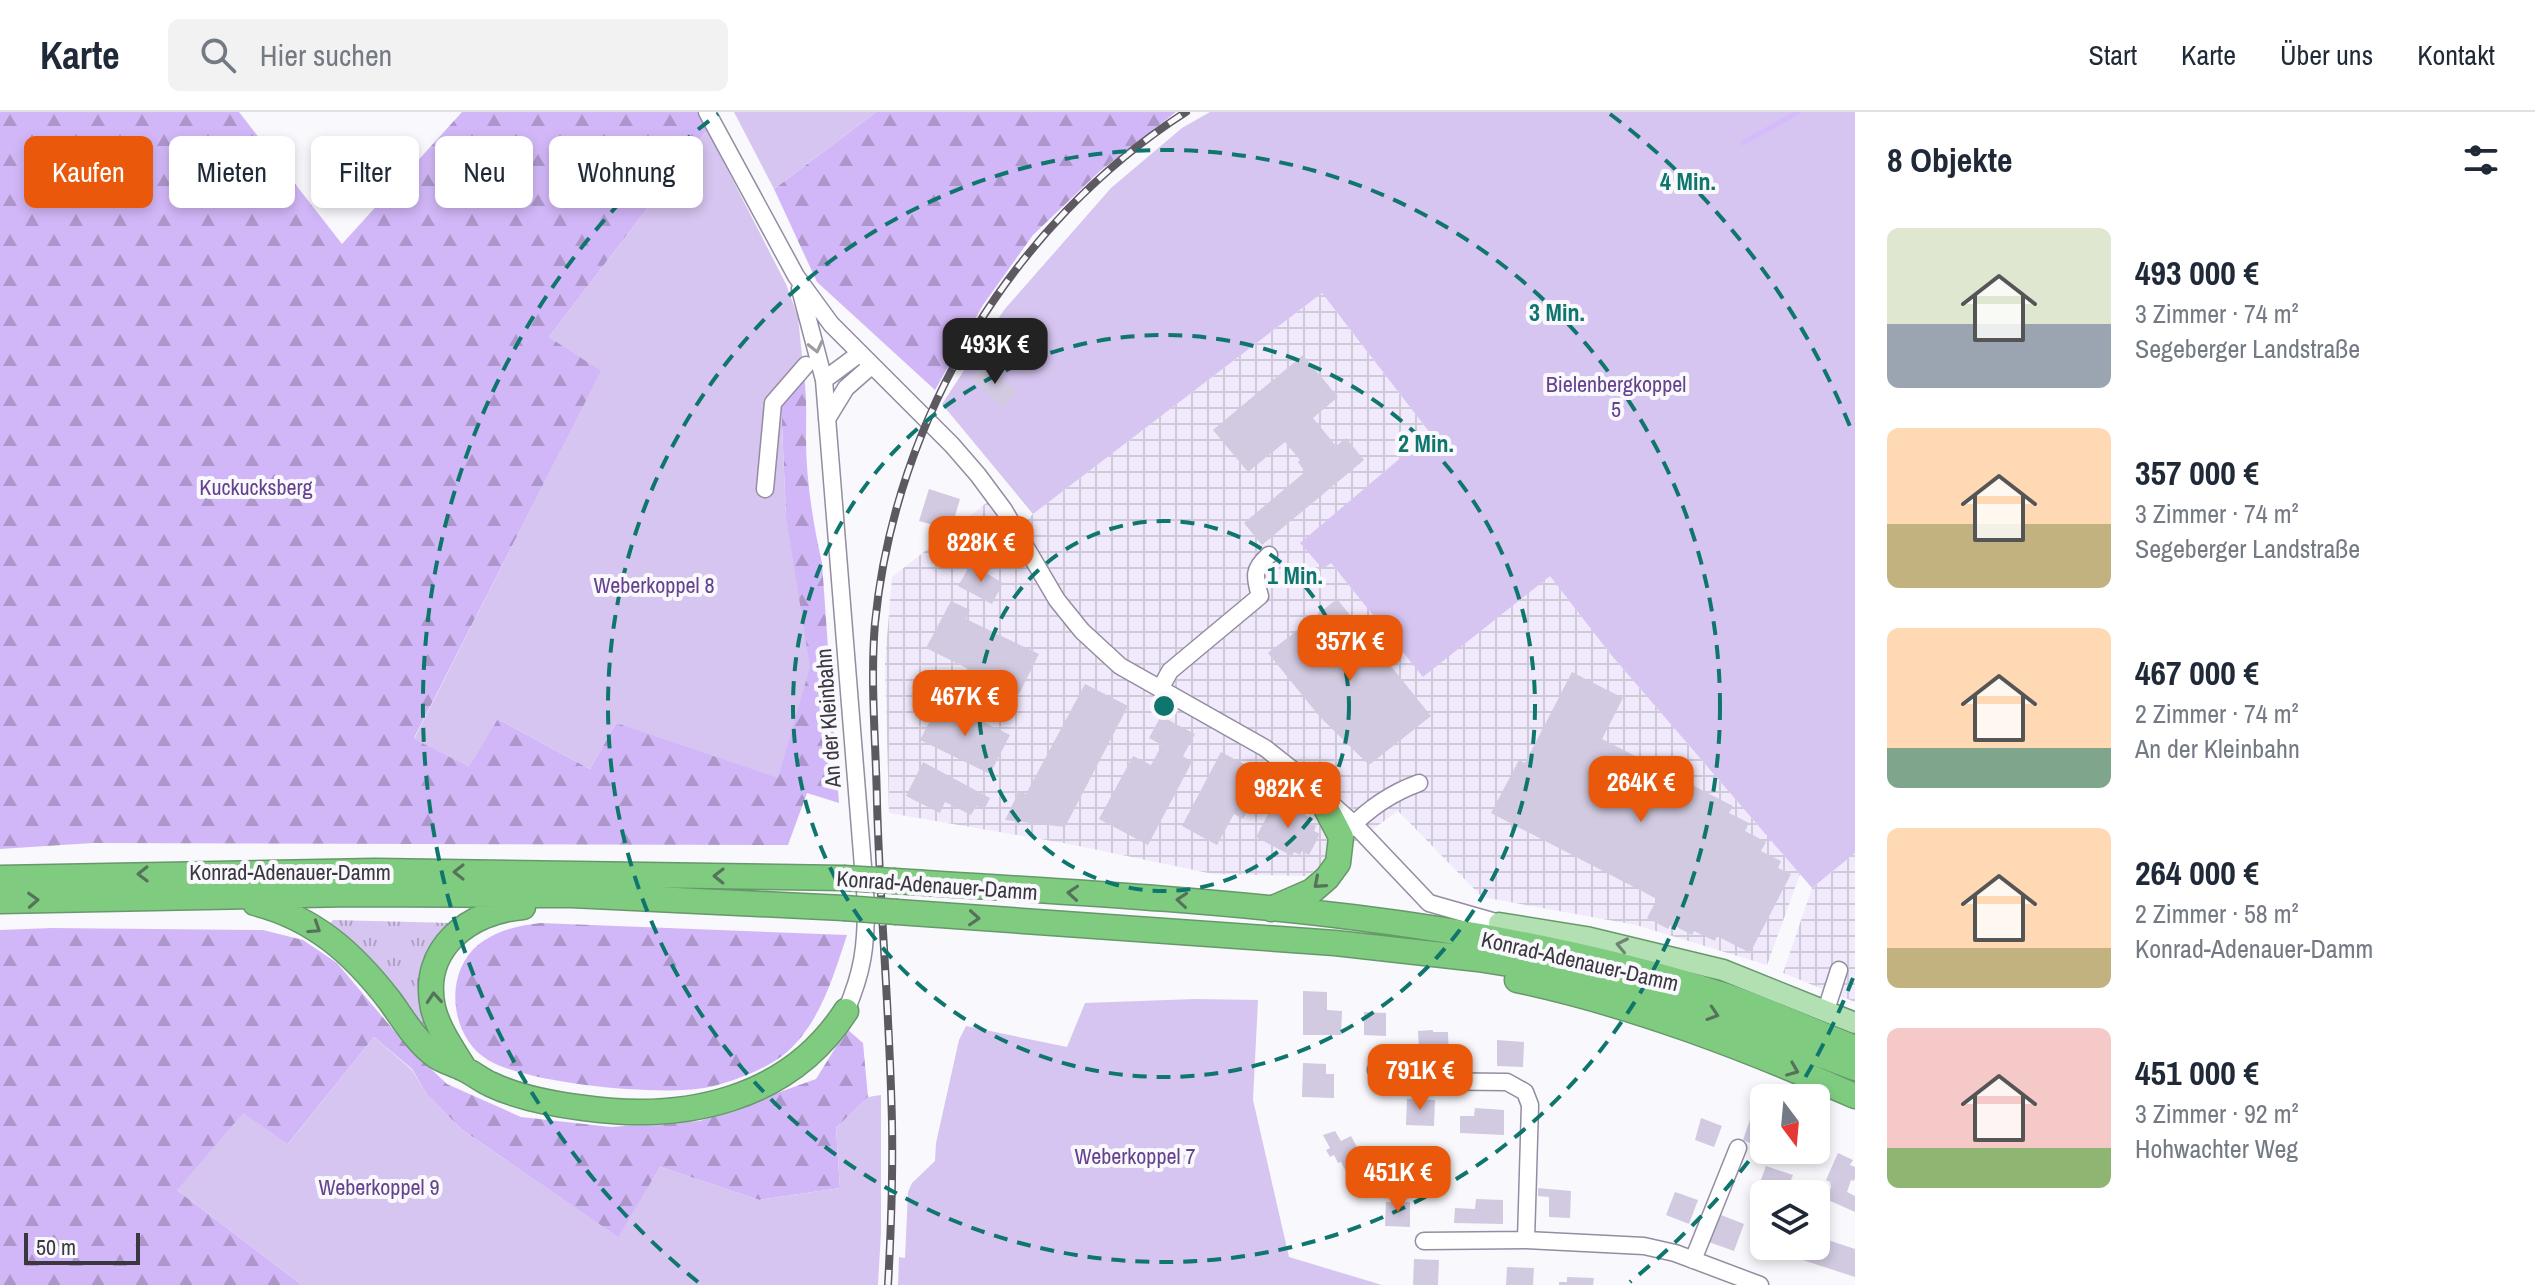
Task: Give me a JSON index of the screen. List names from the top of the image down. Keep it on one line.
{"streets":{"highway":["Konrad-Adenauer-Damm"],"street":["An der Kleinbahn"]},"parks":["Bielenbergkoppel 5","Kuckucksberg","Weberkoppel 8","Weberkoppel 7","Weberkoppel 9"],"scale_bar":"50 m","north":"bottom","page":{"header":"Karte","search":"Hier suchen","nav":["Start","Karte","Über uns","Kontakt"],"heading":"8 Objekte","chip":["Kaufen","Mieten","Filter","Neu","Wohnung"],"list":[{"name":"493 000 €","note":"3 Zimmer · 74 m² · Segeberger Landstraße"},{"name":"357 000 €","note":"3 Zimmer · 74 m² · Segeberger Landstraße"},{"name":"467 000 €","note":"2 Zimmer · 74 m² · An der Kleinbahn"},{"name":"264 000 €","note":"2 Zimmer · 58 m² · Konrad-Adenauer-Damm"},{"name":"451 000 €","note":"3 Zimmer · 92 m² · Hohwachter Weg"}],"price":["493K €","828K €","357K €","467K €","264K €","982K €","791K €","451K €"],"scale":"50 m"},"rings":["4 Min.","3 Min.","2 Min.","1 Min."]}
